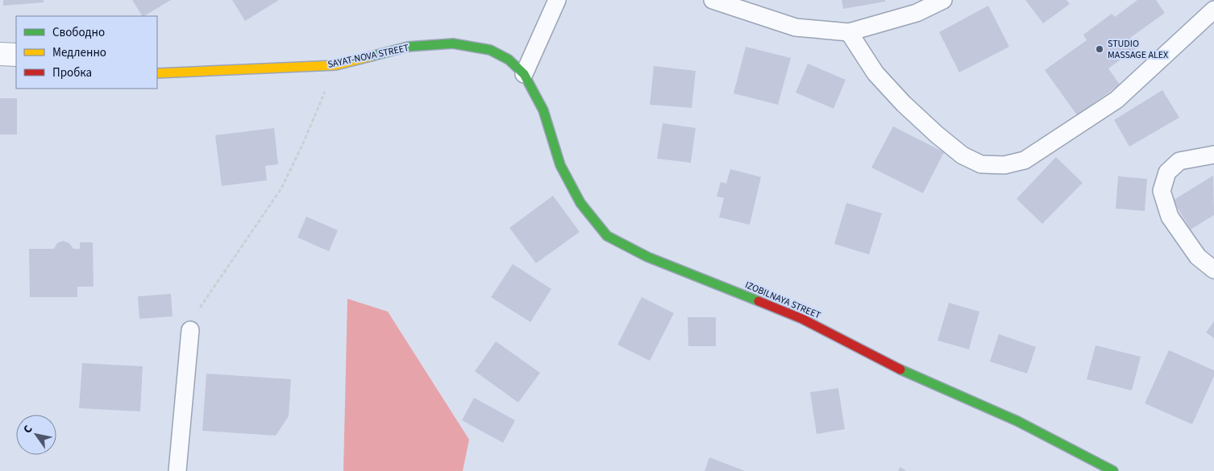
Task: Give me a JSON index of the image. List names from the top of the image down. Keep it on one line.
{"streets":{"street":["SAYAT-NOVA STREET","IZOBILNAYA STREET"]},"crossings":[["SAYAT-NOVA STREET","IZOBILNAYA STREET"]],"places":["STUDIO MASSAGE ALEX"],"legend":["Свободно","Медленно","Пробка"],"north":"top left"}
